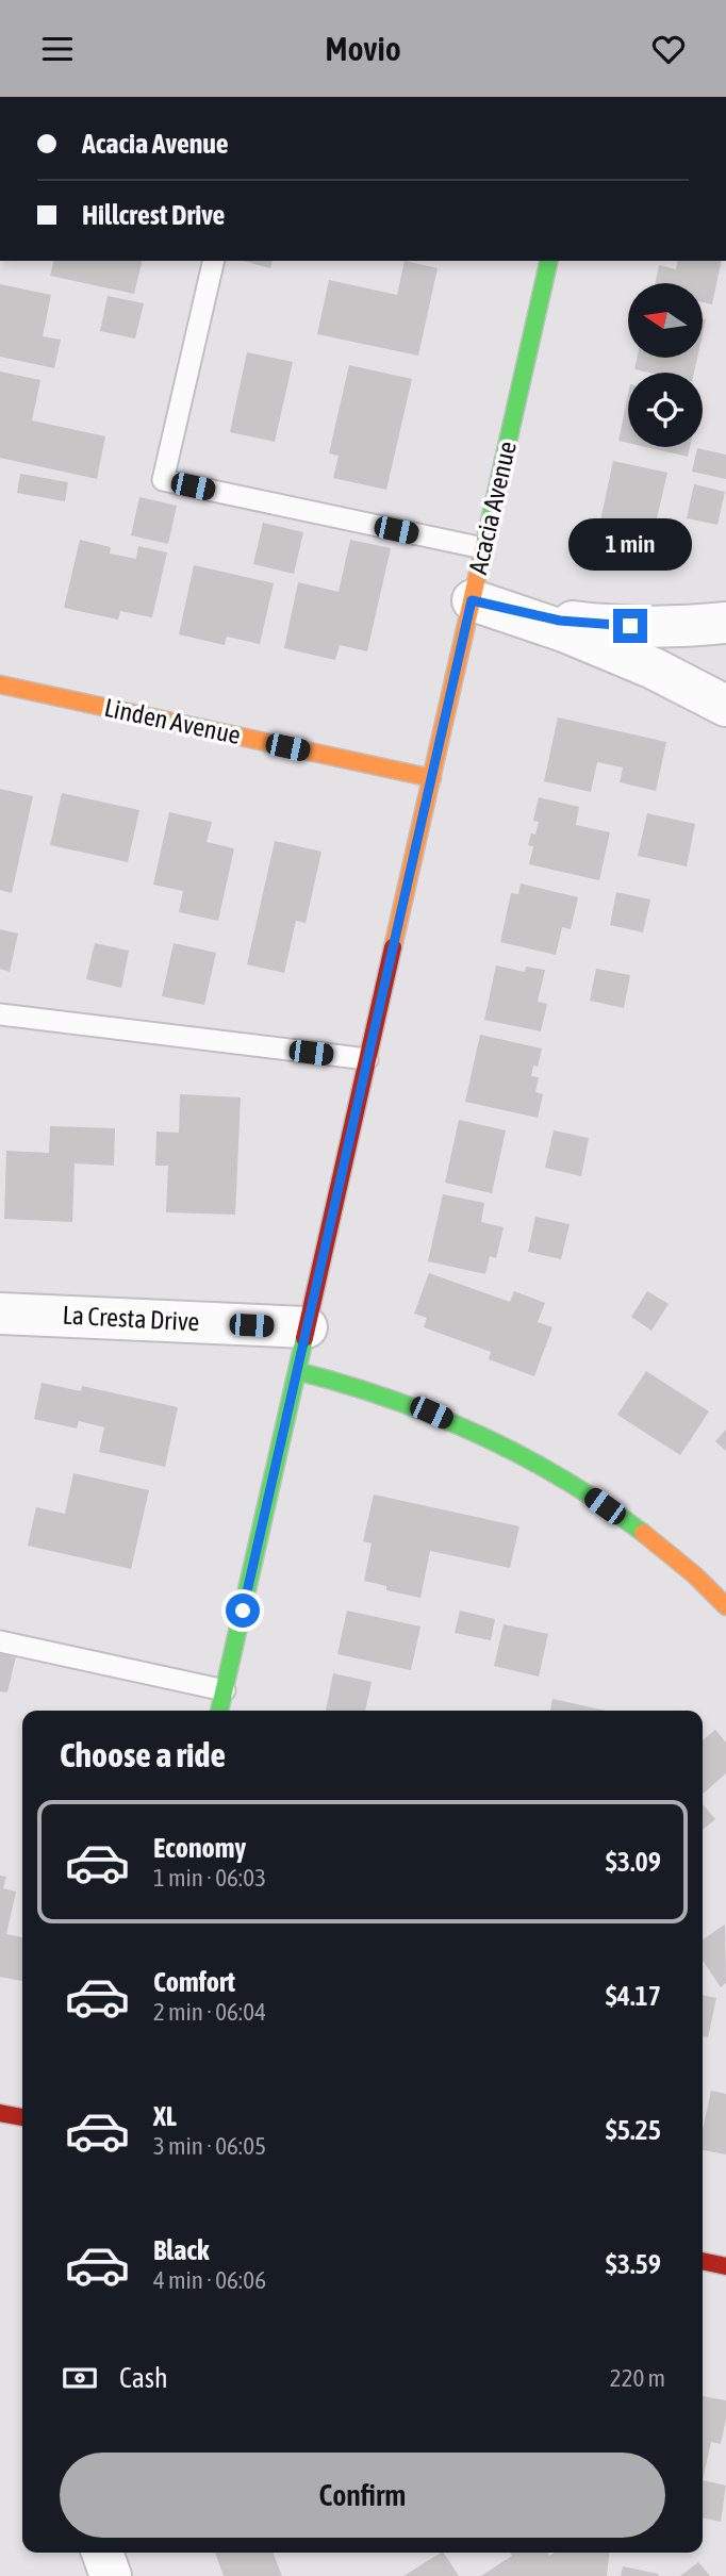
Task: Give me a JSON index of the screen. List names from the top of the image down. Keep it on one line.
{"streets":{"street":["Acacia Avenue","Linden Avenue","La Cresta Drive"]},"crossings":[["Acacia Avenue","Linden Avenue"],["Acacia Avenue","La Cresta Drive"]],"north":"left","page":{"header":"Movio","banner":["Acacia Avenue","Hillcrest Drive"],"bubble":"1 min","heading":"Choose a ride","list":[{"name":"Economy","note":"1 min · 06:03","value":"$3.09"},{"name":"Comfort","note":"2 min · 06:04","value":"$4.17"},{"name":"XL","note":"3 min · 06:05","value":"$5.25"},{"name":"Black","note":"4 min · 06:06","value":"$3.59"}],"pay":["Cash","220 m"],"buttons":"Confirm"}}
